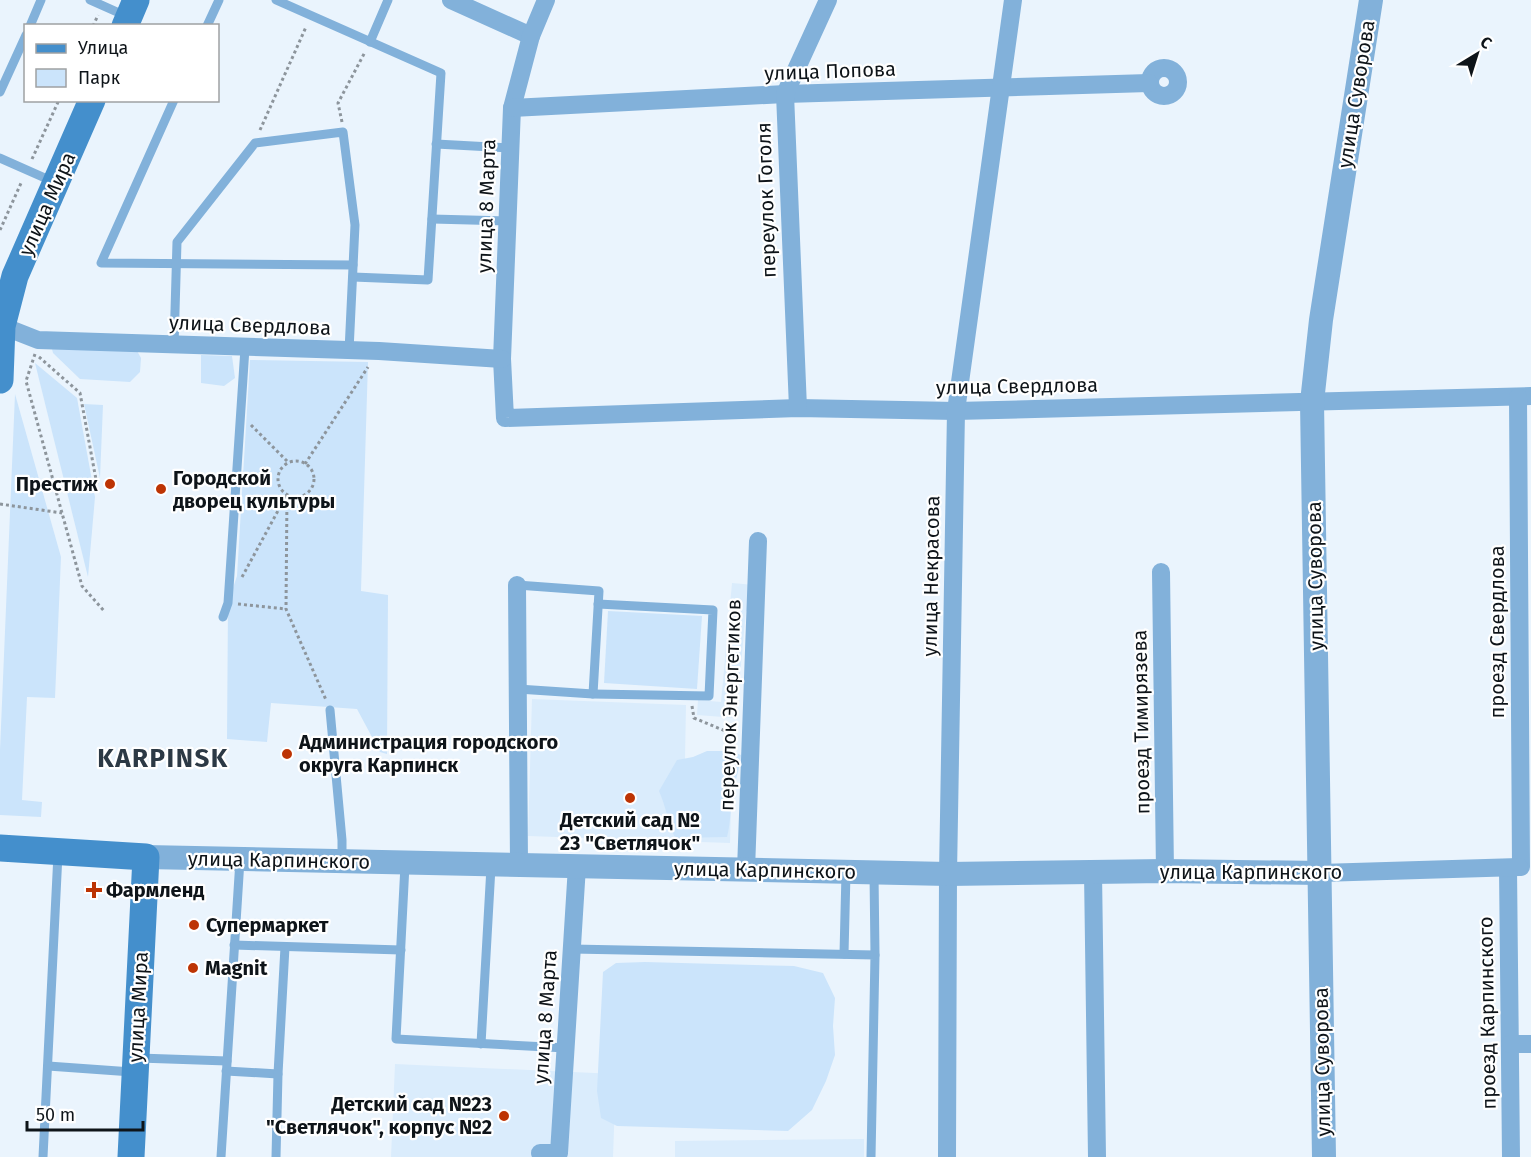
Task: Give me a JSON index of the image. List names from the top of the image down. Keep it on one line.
{"streets":{"main road":["улица Мира","улица Карпинского"],"street":["улица Попова","улица Суворова","переулок Гоголя","улица 8 Марта","улица Свердлова","улица Некрасова","проезд Свердлова","переулок Энергетиков","проезд Тимирязева","проезд Карпинского"]},"crossings":[["улица Попова","переулок Гоголя"],["улица Попова","улица 8 Марта"],["улица Попова","улица Некрасова"],["улица Суворова","улица Свердлова"],["улица Суворова","улица Карпинского"],["переулок Гоголя","улица Свердлова"],["улица Мира","улица Свердлова"],["улица Мира","улица Карпинского"],["улица 8 Марта","улица Свердлова"],["улица 8 Марта","улица Карпинского"],["улица Свердлова","улица Некрасова"],["улица Свердлова","проезд Свердлова"],["улица Некрасова","улица Карпинского"],["проезд Свердлова","улица Карпинского"],["проезд Свердлова","проезд Карпинского"],["переулок Энергетиков","улица Карпинского"],["проезд Тимирязева","улица Карпинского"],["улица Карпинского","проезд Карпинского"]],"districts":["KARPINSK"],"places":{"other":["Престиж","Городской дворец культуры","Администрация городского округа Карпинск","Детский сад № 23 \"Светлячок\"","Супермаркет","Magnit","Детский сад №23 \"Светлячок\", корпус №2"],"health":["Фармленд"]},"legend":["Улица","Парк"],"scale_bar":"50 m","north":"top right"}
